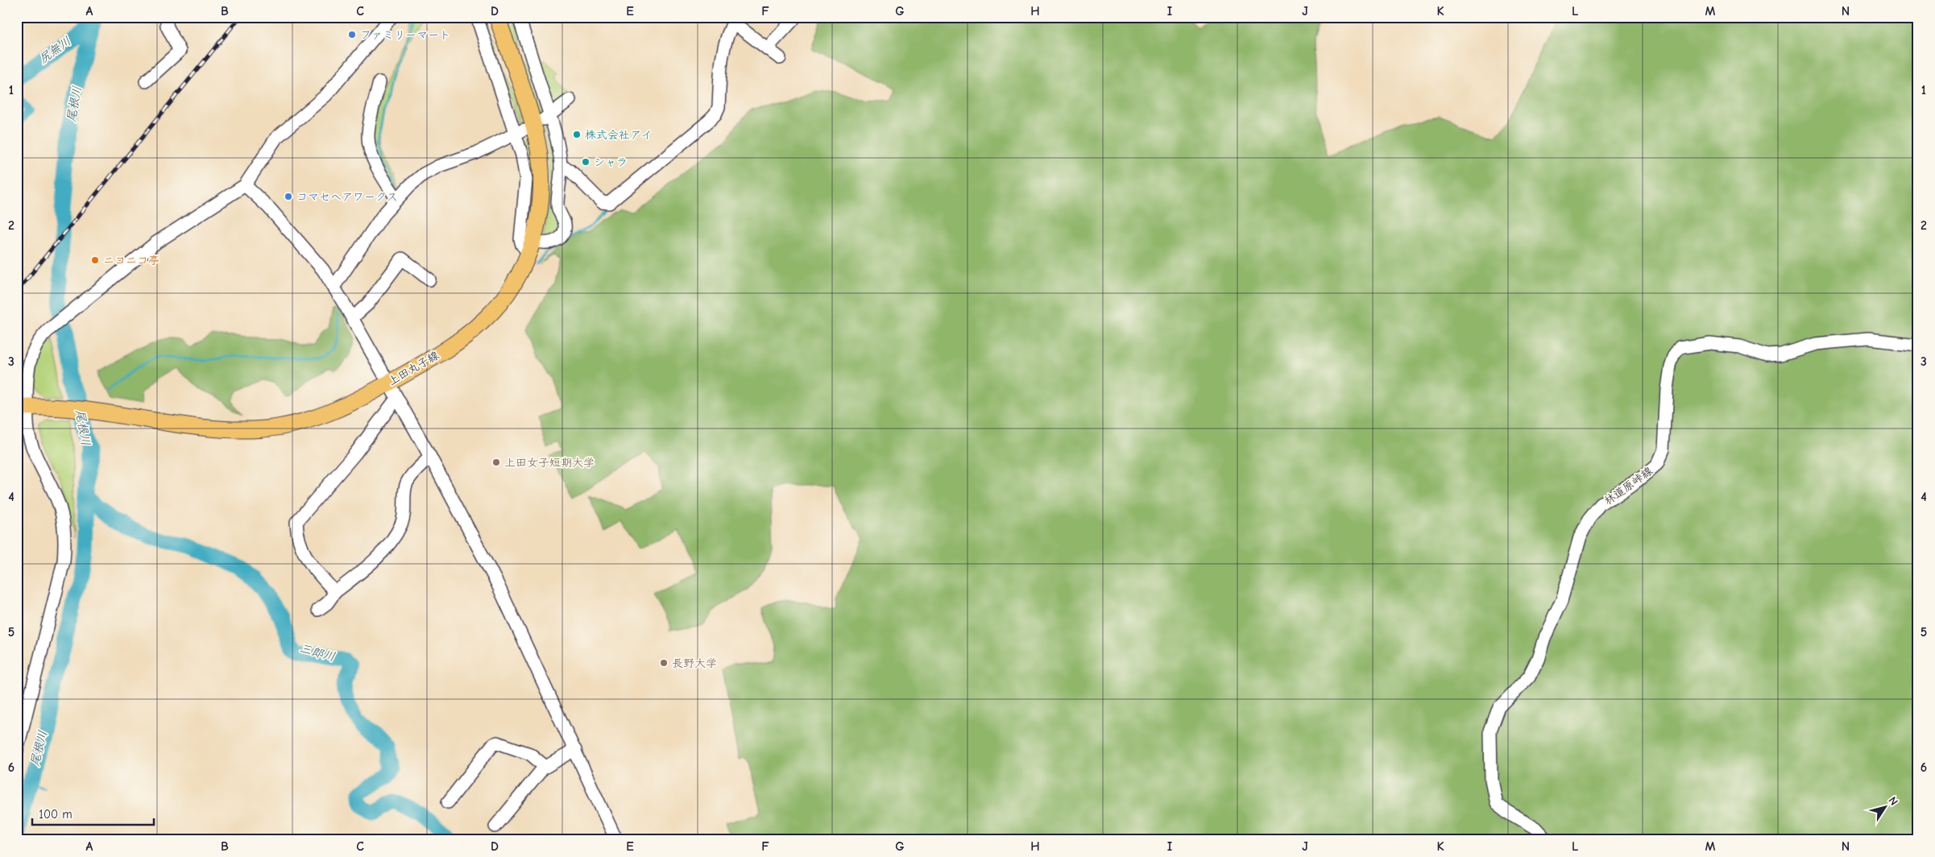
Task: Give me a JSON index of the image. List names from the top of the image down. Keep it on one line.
{"streets":{"main road":["上田丸子線"],"street":["林道原峠線"]},"water":["尻無川","尾根川","三郎川"],"places":["ファミリーマート","株式会社アイ","シャラ","コマセヘアワークス","ニコニコ亭","上田女子短期大学","長野大学"],"scale_bar":"100 m","north":"top right","grid":{"columns":["A","B","C","D","E","F","G","H","I","J","K","L","M","N"],"rows":["1","2","3","4","5","6"]}}
